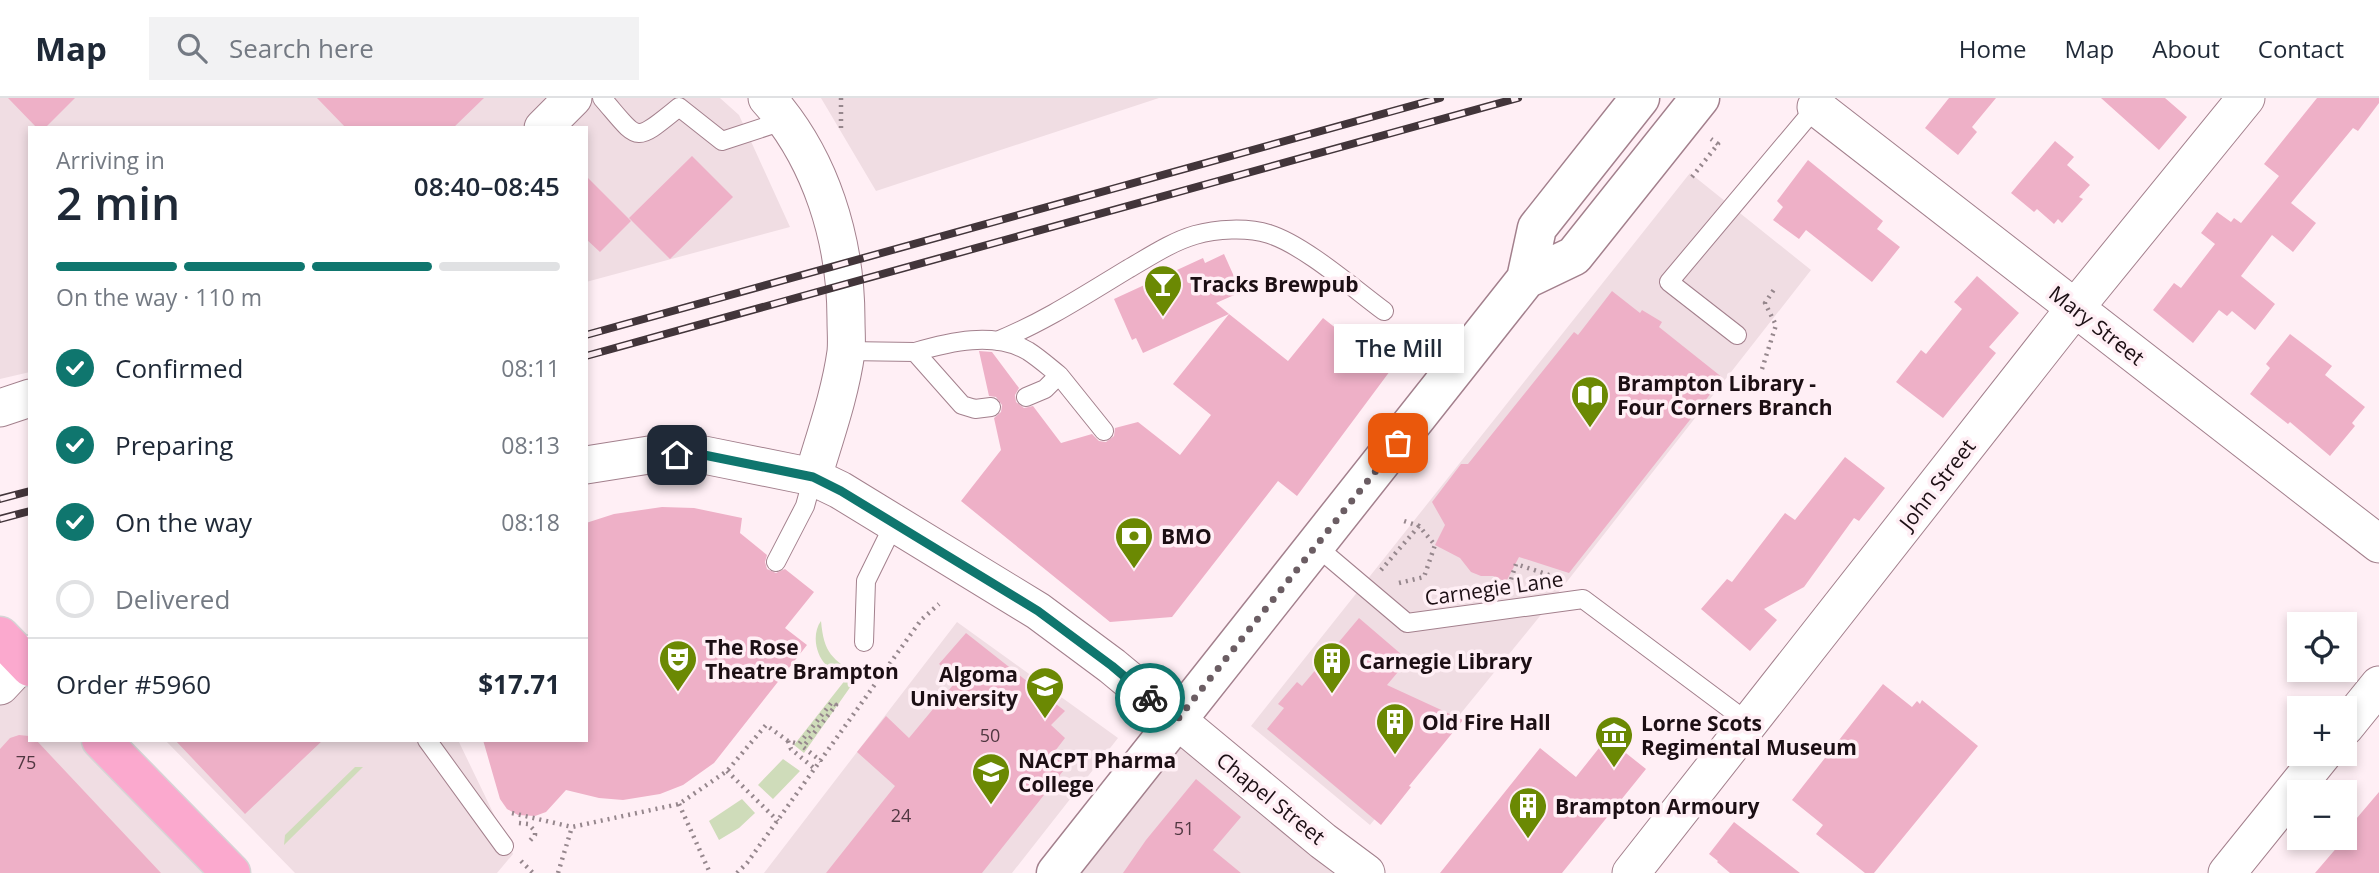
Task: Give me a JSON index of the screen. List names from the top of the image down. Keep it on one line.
{"streets":{"street":["Mary Street","John Street","Chapel Street"],"lane":["Carnegie Lane"]},"crossings":[["Mary Street","John Street"],["John Street","Carnegie Lane"]],"places":{"bar":["Tracks Brewpub"],"library":["Brampton Library - Four Corners Branch"],"other":["The Mill"],"bank":["BMO"],"theatre":["The Rose Theatre Brampton"],"building":["Carnegie Library","Old Fire Hall","Brampton Armoury"],"school or university":["Algoma University","NACPT Pharma College"],"museum":["Lorne Scots Regimental Museum"]},"house_numbers":["50","75","24","51"],"page":{"header":"Map","search":"Search here","nav":["Home","Map","About","Contact"],"heading":["2 min","Arriving in","08:40–08:45"],"panel":["Order #5960","$17.71"],"bar":"On the way · 110 m","bubble":"The Mill","list":[["Confirmed","08:11"],["Preparing","08:13"],["On the way","08:18"],"Delivered"],"map_buttons":["+","−"]}}
